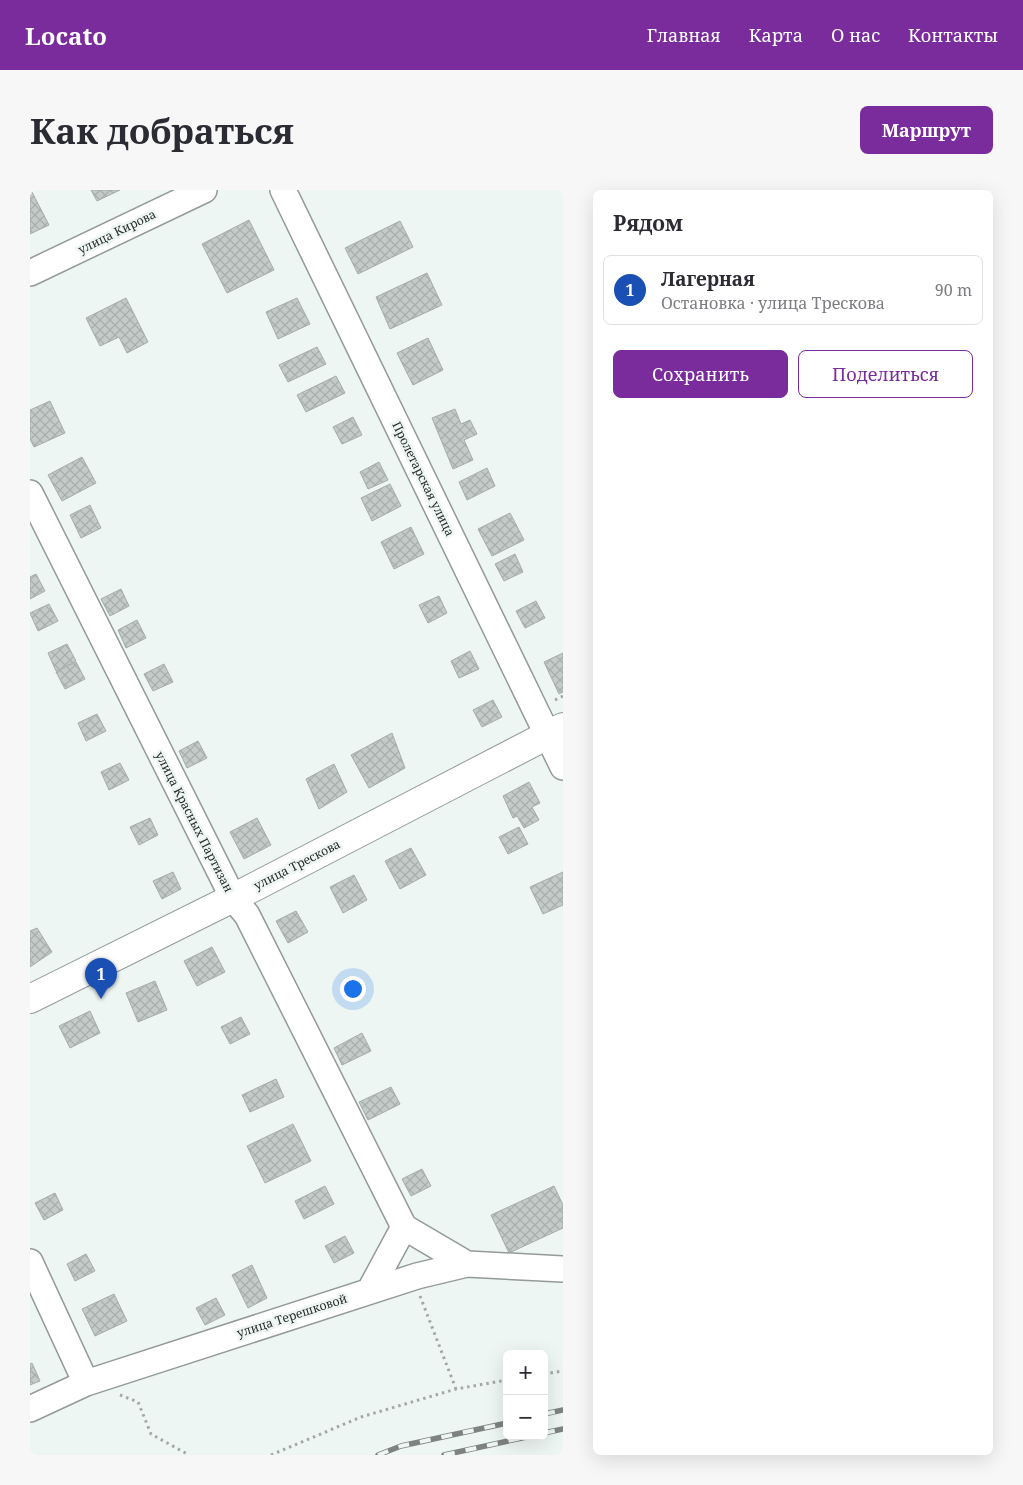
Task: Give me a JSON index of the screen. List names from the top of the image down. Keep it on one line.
{"streets":{"main road":["улица Трескова"],"street":["улица Кирова","Пролетарская улица","улица Красных Партизан","улица Терешковой"]},"crossings":[["Пролетарская улица","улица Трескова"],["улица Красных Партизан","улица Трескова"]],"page":{"header":"Locato","nav":["Главная","Карта","О нас","Контакты"],"buttons":["Маршрут",["Сохранить","Поделиться"]],"title":"Как добраться","heading":"Рядом","list":[{"mark":"1","name":"Лагерная","note":"Остановка · улица Трескова","value":"90 m"}],"pins":"1","map_buttons":["+","−"]}}
